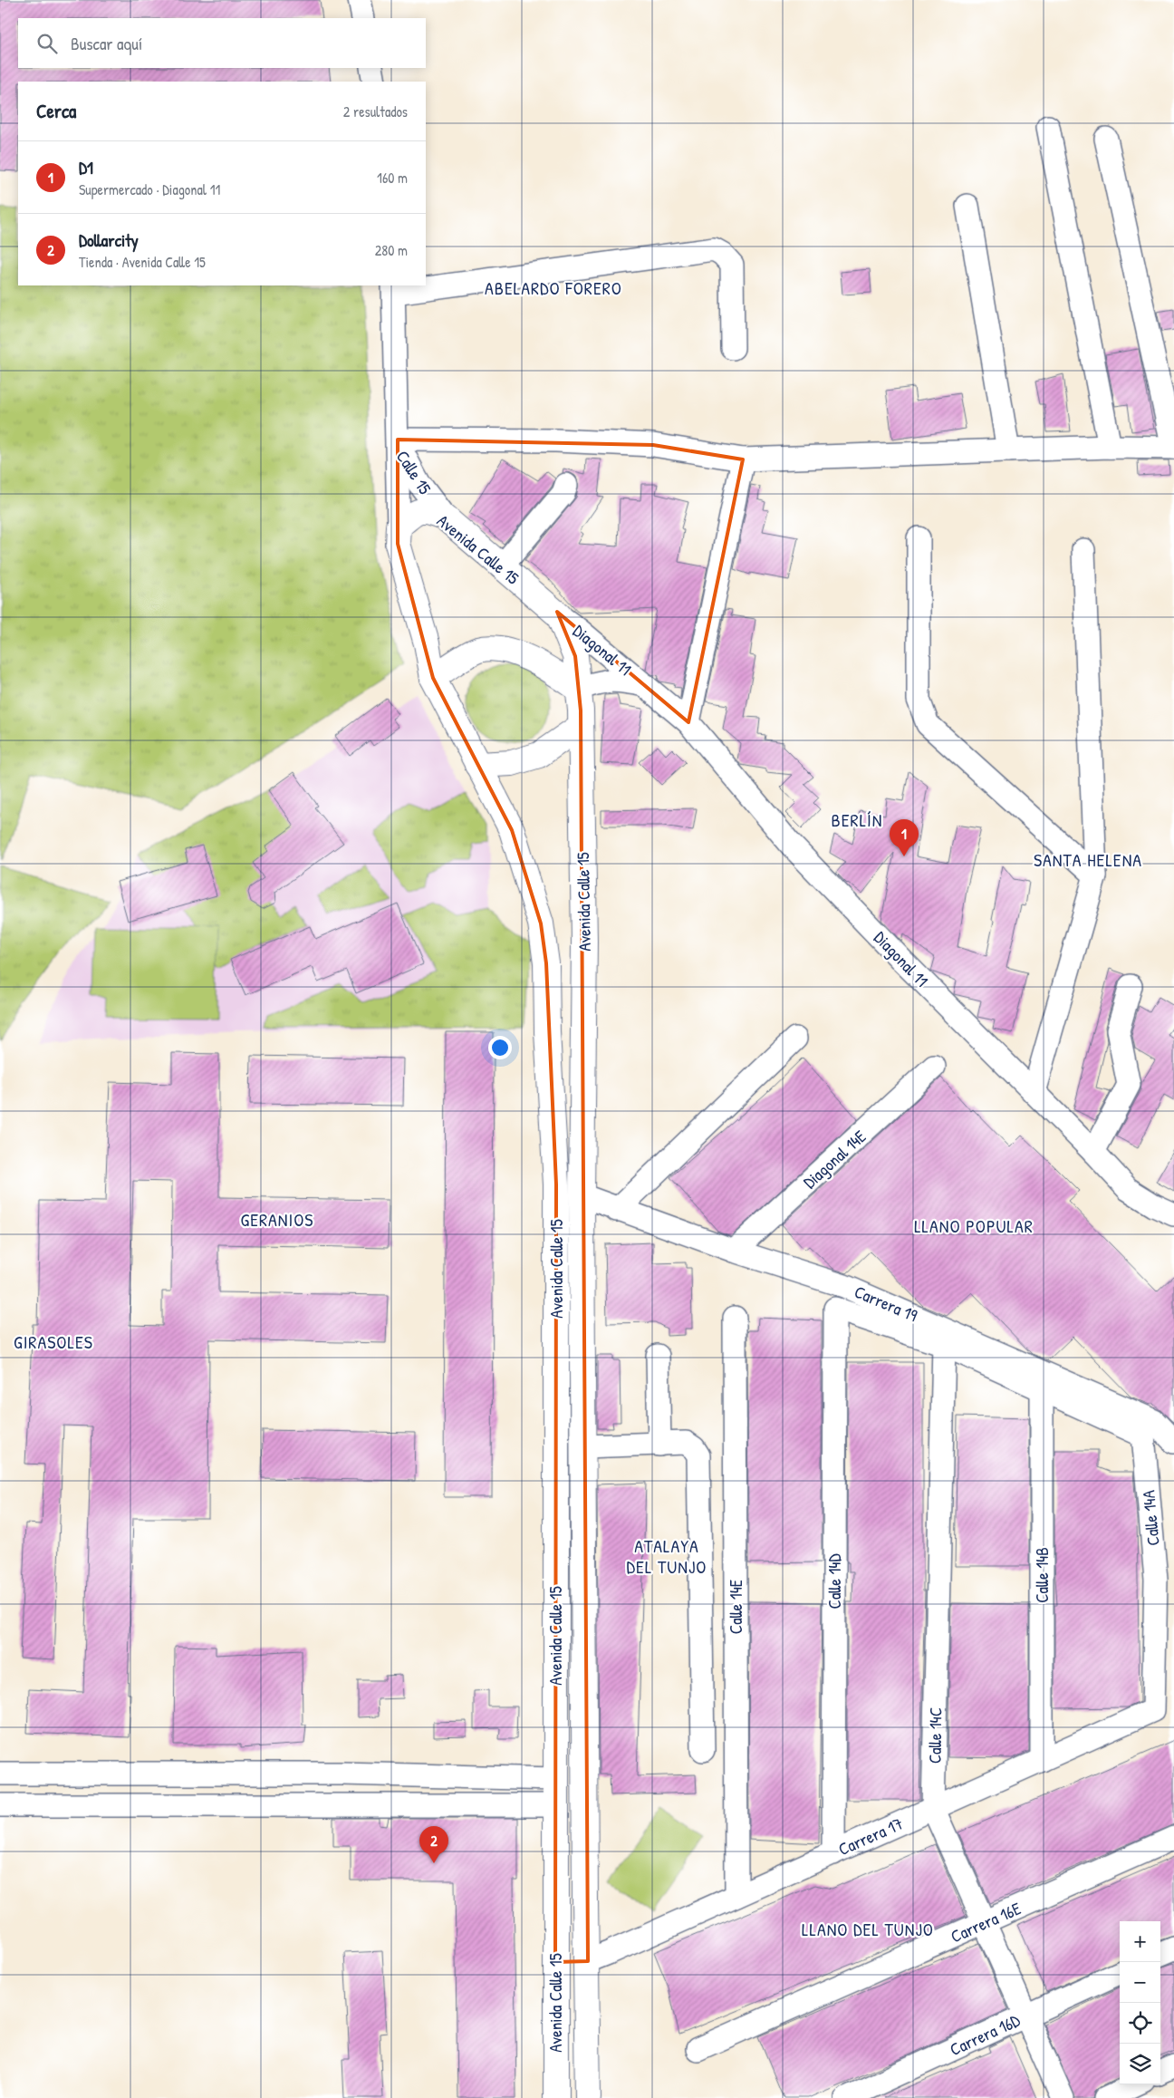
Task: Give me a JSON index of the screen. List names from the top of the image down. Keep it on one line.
{"streets":{"main road":["Avenida Calle 15"],"street":["Calle 15","Diagonal 11","Diagonal 14E","Carrera 19","Calle 14A","Calle 14B","Calle 14D","Calle 14E","Calle 14C","Carrera 17","Carrera 16E","Carrera 16D"]},"crossings":[["Calle 15","Avenida Calle 15"],["Avenida Calle 15","Diagonal 11"],["Avenida Calle 15","Carrera 19"],["Avenida Calle 15","Carrera 17"],["Diagonal 14E","Carrera 19"],["Calle 14A","Calle 14B"],["Calle 14A","Carrera 17"],["Calle 14B","Carrera 17"],["Calle 14D","Calle 14C"],["Calle 14D","Carrera 17"],["Calle 14E","Carrera 17"],["Calle 14C","Carrera 17"],["Calle 14C","Carrera 16E"],["Calle 14C","Carrera 16D"]],"districts":["ABELARDO FORERO","BERLÍN","SANTA HELENA","GERANIOS","LLANO POPULAR","GIRASOLES","ATALAYA DEL TUNJO","LLANO DEL TUNJO"],"page":{"search":"Buscar aquí","heading":["Cerca","2 resultados"],"list":[{"mark":"1","name":"D1","note":"Supermercado · Diagonal 11","value":"160 m"},{"mark":"2","name":"Dollarcity","note":"Tienda · Avenida Calle 15","value":"280 m"}],"pins":["1","2"],"map_buttons":["+","−"]}}
